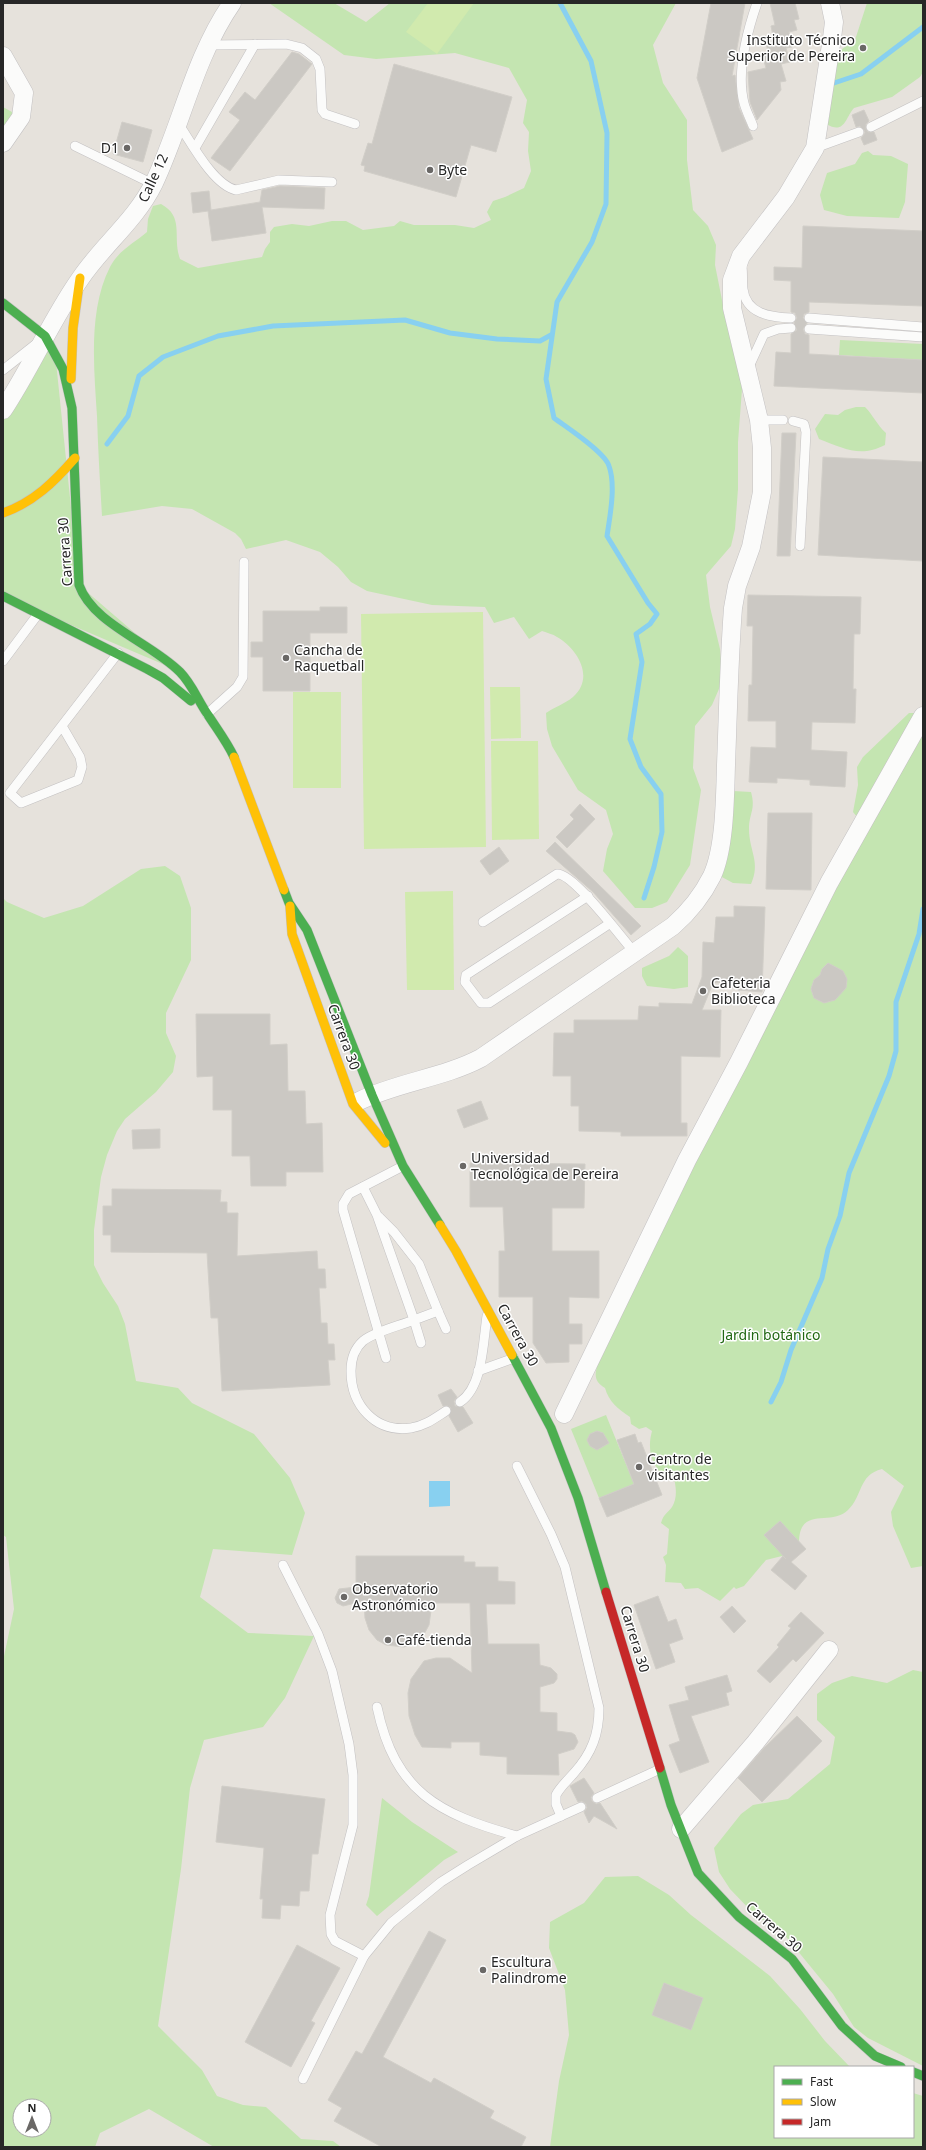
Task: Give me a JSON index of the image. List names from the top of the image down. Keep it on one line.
{"streets":{"street":["Calle 12","Carrera 30"]},"crossings":[["Calle 12","Carrera 30"]],"parks":["Jardín botánico"],"places":["Instituto Técnico Superior de Pereira","D1","Byte","Cancha de Raquetball","Cafeteria Biblioteca","Universidad Tecnológica de Pereira","Centro de visitantes","Observatorio Astronómico","Café-tienda","Escultura Palindrome"],"legend":["Fast","Slow","Jam"],"north":"top"}
